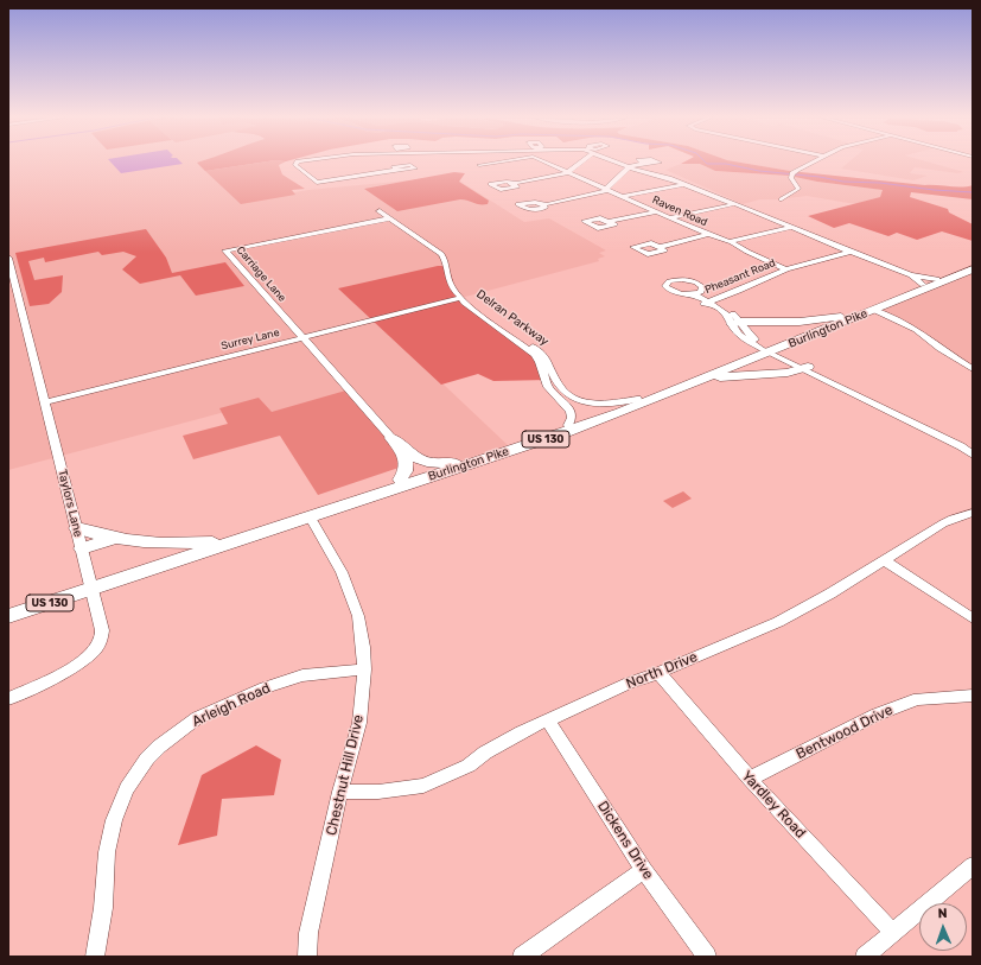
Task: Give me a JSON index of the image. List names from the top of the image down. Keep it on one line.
{"streets":{"highway":["Burlington Pike","US 130"],"street":["Raven Road","Carriage Lane","Pheasant Road","Delran Parkway","Surrey Lane","Taylors Lane","North Drive","Arleigh Road","Bentwood Drive","Chestnut Hill Drive","Yardley Road","Dickens Drive"]},"crossings":[["Raven Road","Pheasant Road"],["Carriage Lane","Delran Parkway"],["Carriage Lane","Surrey Lane"],["Delran Parkway","Burlington Pike"],["Delran Parkway","Surrey Lane"],["Burlington Pike","Taylors Lane"],["Burlington Pike","Chestnut Hill Drive"],["Surrey Lane","Taylors Lane"],["North Drive","Chestnut Hill Drive"],["North Drive","Yardley Road"],["North Drive","Dickens Drive"],["Arleigh Road","Chestnut Hill Drive"],["Bentwood Drive","Yardley Road"]],"north":"top"}
